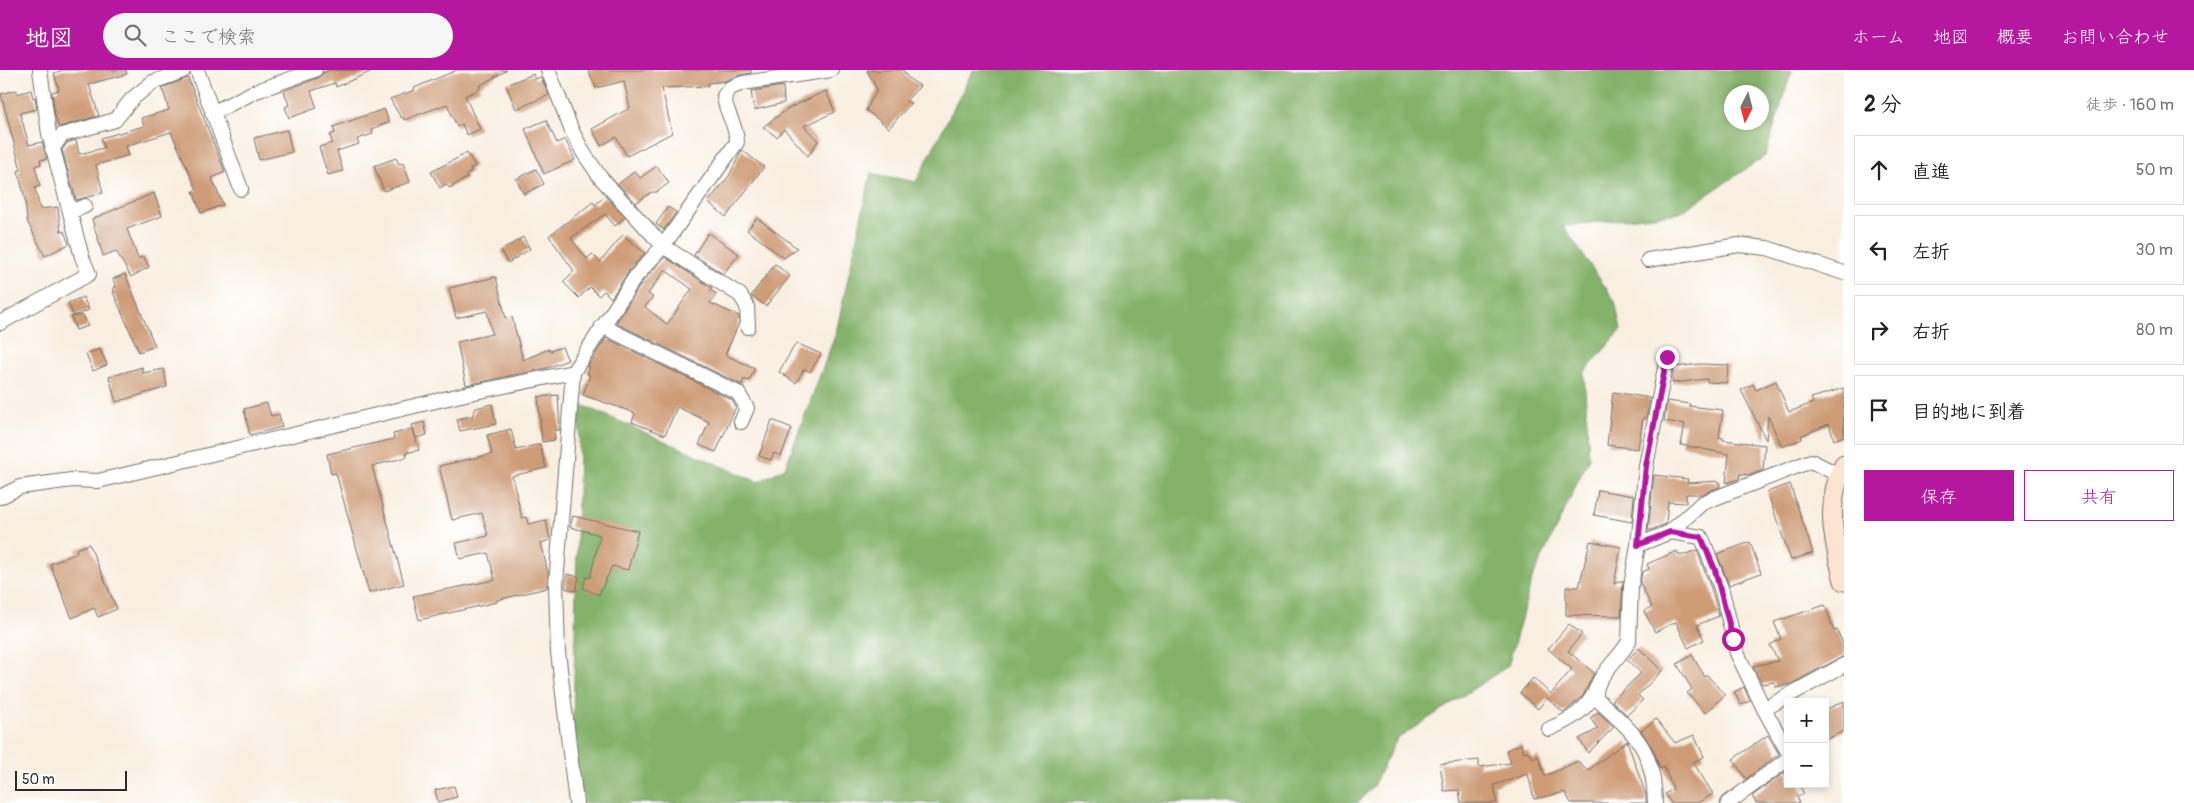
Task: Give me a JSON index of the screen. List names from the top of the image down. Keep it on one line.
{"scale_bar":"50 m","north":"bottom","page":{"header":"地図","search":"ここで検索","nav":["ホーム","地図","概要","お問い合わせ"],"heading":["2 分","徒歩 · 160 m"],"list":[["直進","50 m"],["左折","30 m"],["右折","80 m"],"目的地に到着"],"buttons":["保存","共有"],"map_buttons":["+","−"],"scale":"50 m"}}
